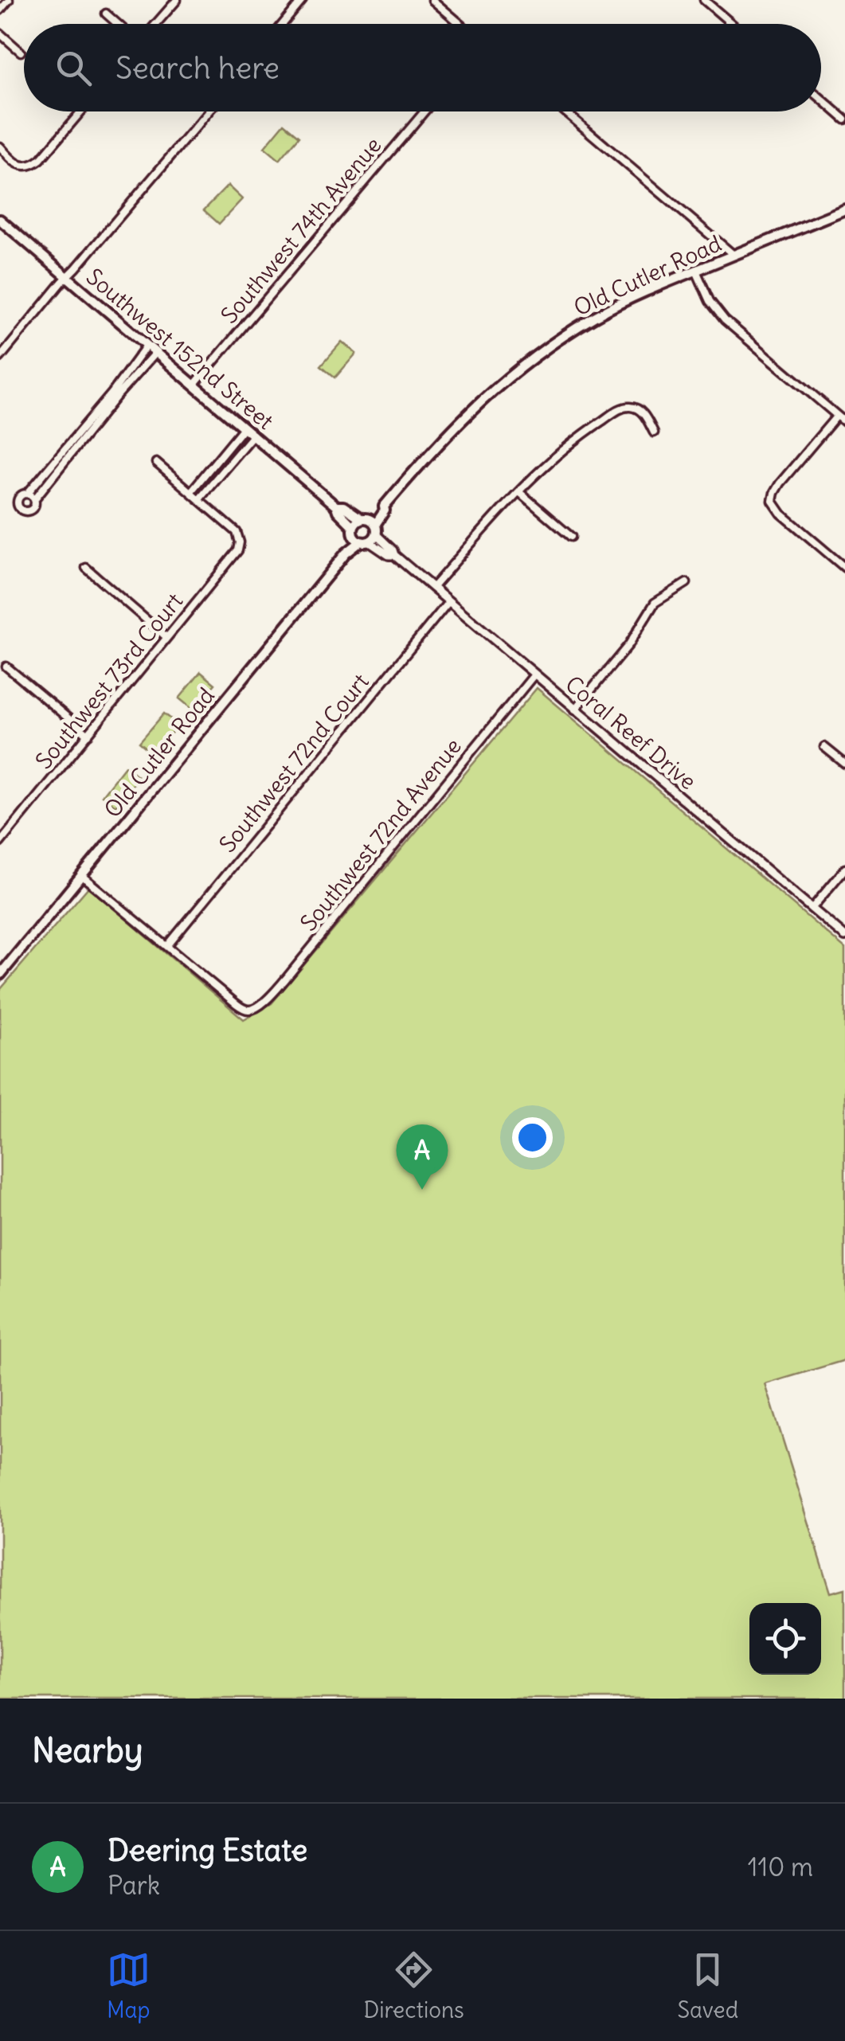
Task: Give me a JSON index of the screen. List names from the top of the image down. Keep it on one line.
{"streets":{"main road":["Old Cutler Road","Southwest 152nd Street"],"street":["Southwest 74th Avenue","Southwest 73rd Court","Coral Reef Drive","Southwest 72nd Court","Southwest 72nd Avenue"]},"crossings":[["Southwest 74th Avenue","Southwest 152nd Street"],["Old Cutler Road","Southwest 152nd Street"],["Old Cutler Road","Coral Reef Drive"],["Coral Reef Drive","Southwest 72nd Court"],["Coral Reef Drive","Southwest 72nd Avenue"],["Southwest 72nd Court","Southwest 72nd Avenue"]],"page":{"search":"Search here","pins":"A","heading":"Nearby","list":[{"mark":"A","name":"Deering Estate","note":"Park","value":"110 m"}],"nav":["Map","Directions","Saved"]}}
